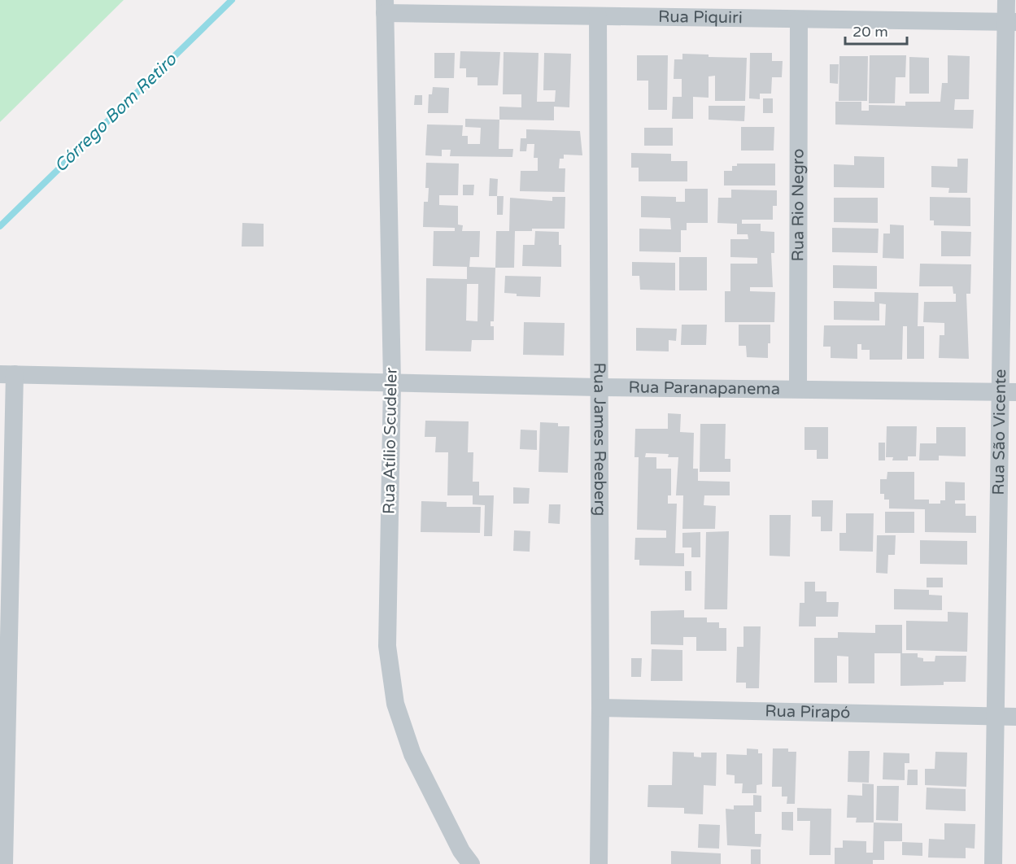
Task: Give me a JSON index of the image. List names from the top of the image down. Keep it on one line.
{"streets":{"street":["Rua Piquiri","Rua Rio Negro","Rua Paranapanema","Rua São Vicente","Rua James Reeberg","Rua Atílio Scudeler","Rua Pirapó"]},"crossings":[["Rua Piquiri","Rua Rio Negro"],["Rua Piquiri","Rua São Vicente"],["Rua Piquiri","Rua James Reeberg"],["Rua Piquiri","Rua Atílio Scudeler"],["Rua Rio Negro","Rua Paranapanema"],["Rua Paranapanema","Rua São Vicente"],["Rua Paranapanema","Rua James Reeberg"],["Rua Paranapanema","Rua Atílio Scudeler"],["Rua São Vicente","Rua Pirapó"],["Rua James Reeberg","Rua Pirapó"]],"water":["Córrego Bom Retiro"],"scale_bar":"20 m"}
